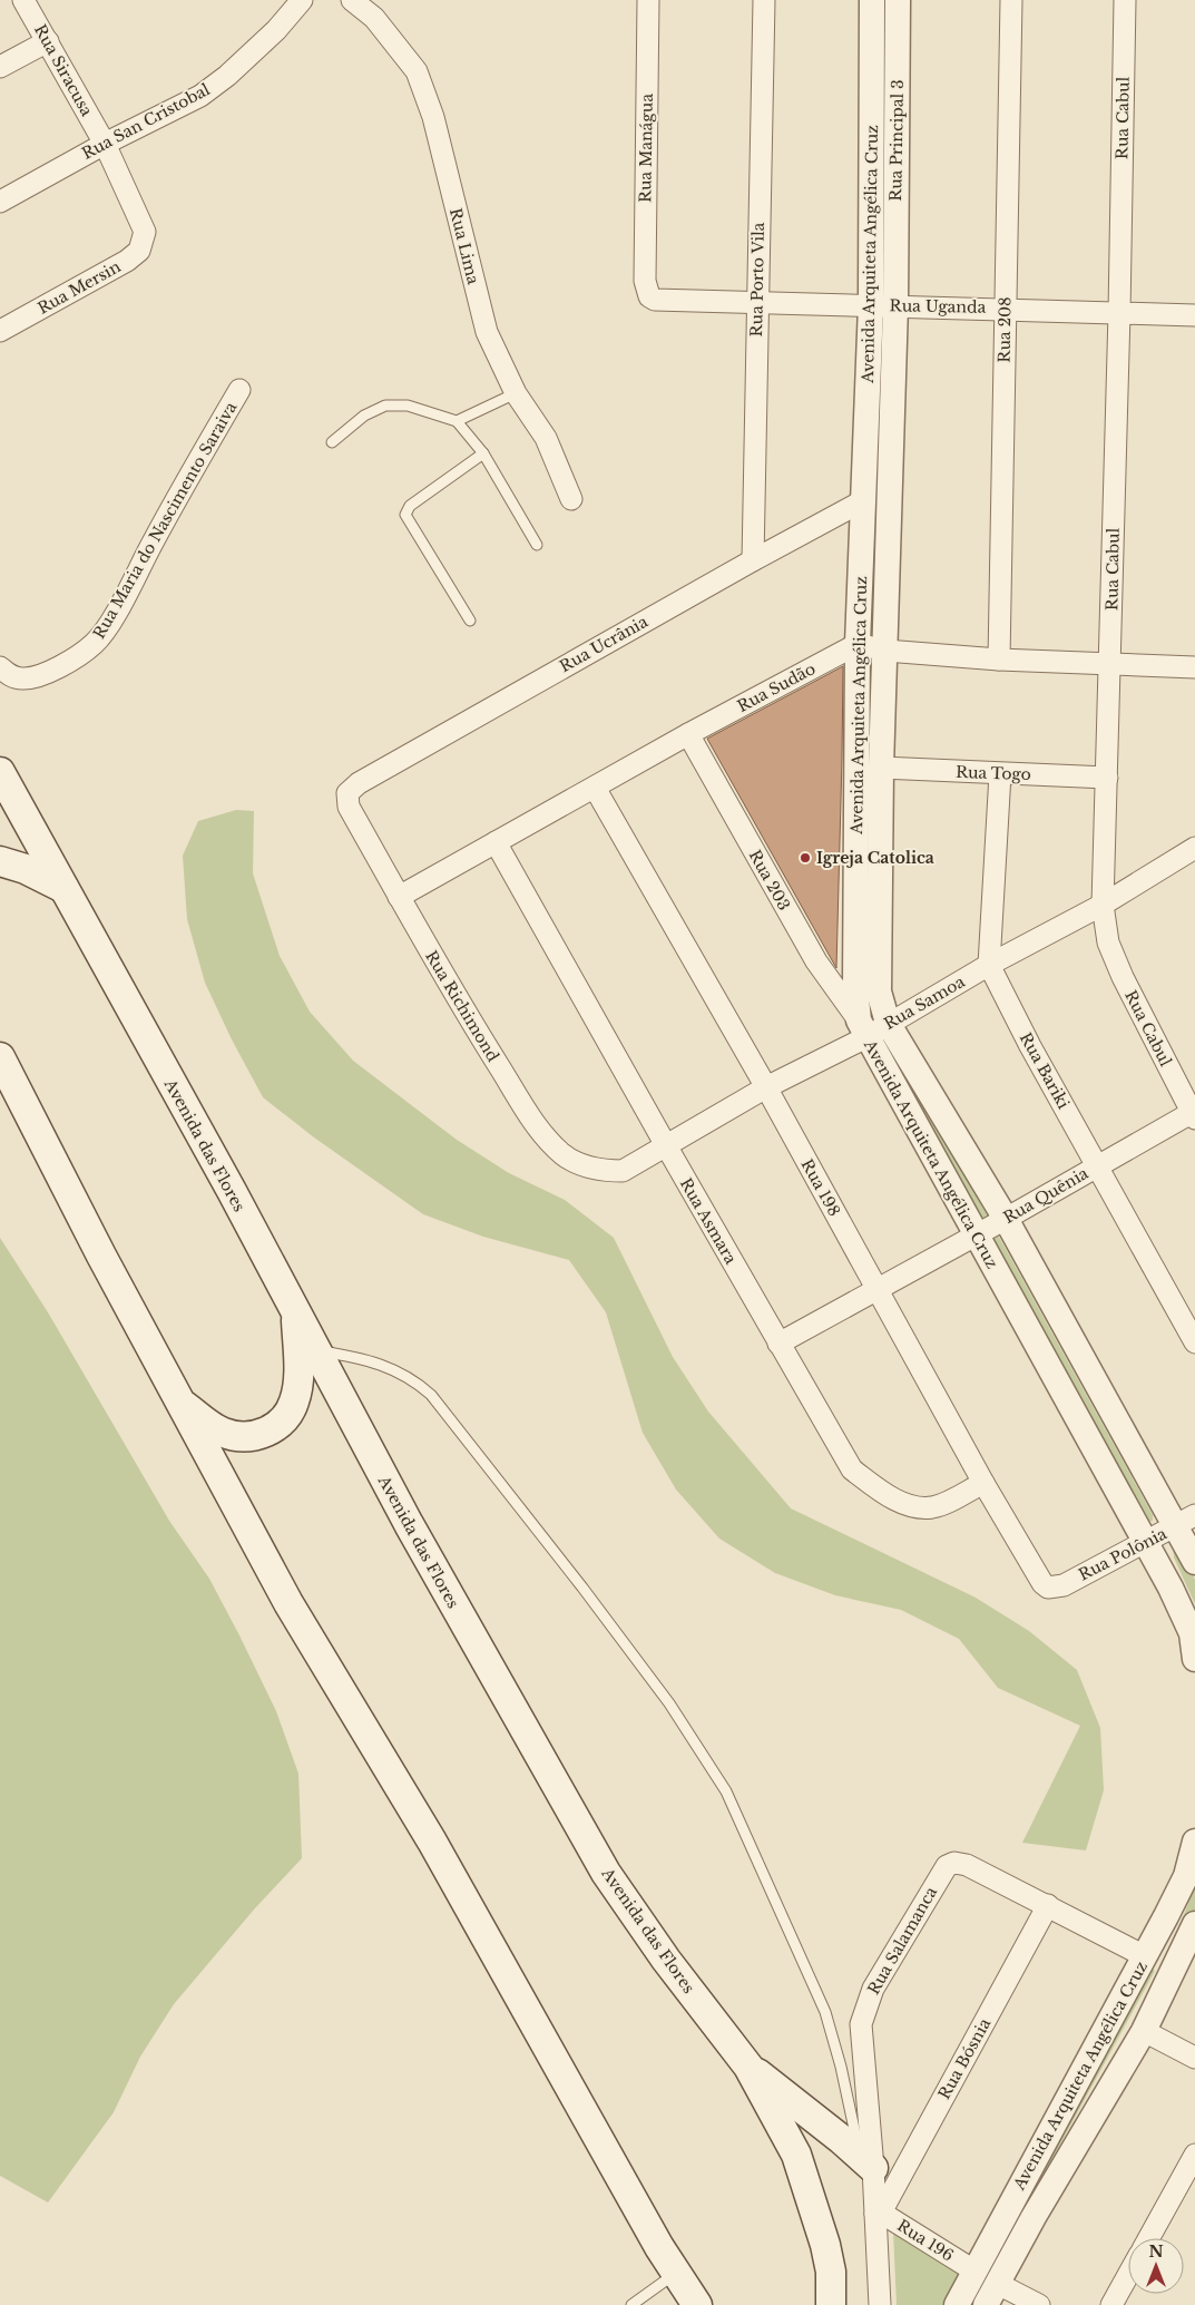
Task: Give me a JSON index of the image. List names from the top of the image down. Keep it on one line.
{"streets":{"main road":["Avenida das Flores"],"street":["Rua Siracusa","Rua Cabul","Rua San Cristobal","Rua Principal 3","Rua Manágua","Rua Lima","Avenida Arquiteta Angélica Cruz","Rua Porto Vila","Rua Mersin","Rua Uganda","Rua 208","Rua Maria do Nascimento Saraiva","Rua Ucrânia","Rua Sudão","Rua Togo","Rua 203","Rua Samoa","Rua Richimond","Rua Bariki","Rua 198","Rua Quênia","Rua Asmara","Rua Polônia","Rua Salamanca","Rua Bósnia","Rua 196"]},"crossings":[["Rua Siracusa","Rua San Cristobal"],["Rua Siracusa","Rua Mersin"],["Rua Cabul","Rua Uganda"],["Rua Cabul","Rua Togo"],["Rua Cabul","Rua Samoa"],["Rua Cabul","Rua Quênia"],["Rua Principal 3","Avenida Arquiteta Angélica Cruz"],["Rua Principal 3","Rua Uganda"],["Rua Manágua","Rua Uganda"],["Avenida Arquiteta Angélica Cruz","Rua Uganda"],["Avenida Arquiteta Angélica Cruz","Rua Ucrânia"],["Avenida Arquiteta Angélica Cruz","Rua Sudão"],["Avenida Arquiteta Angélica Cruz","Rua Togo"],["Avenida Arquiteta Angélica Cruz","Rua 203"],["Avenida Arquiteta Angélica Cruz","Rua Samoa"],["Avenida Arquiteta Angélica Cruz","Rua Quênia"],["Avenida Arquiteta Angélica Cruz","Rua Polônia"],["Avenida Arquiteta Angélica Cruz","Rua Salamanca"],["Avenida Arquiteta Angélica Cruz","Rua 196"],["Rua Porto Vila","Rua Uganda"],["Rua Porto Vila","Rua Ucrânia"],["Rua Uganda","Rua 208"],["Rua Ucrânia","Rua Richimond"],["Rua Sudão","Rua 203"],["Rua Sudão","Rua Richimond"],["Rua Sudão","Rua 198"],["Rua Sudão","Rua Asmara"],["Rua 203","Rua Samoa"],["Rua Samoa","Rua Richimond"],["Rua Samoa","Rua Bariki"],["Rua Samoa","Rua 198"],["Rua Samoa","Rua Asmara"],["Rua Bariki","Rua Quênia"],["Rua 198","Rua Quênia"],["Rua 198","Rua Asmara"],["Rua 198","Rua Polônia"],["Rua Quênia","Rua Asmara"],["Rua Salamanca","Rua Bósnia"],["Rua Salamanca","Rua 196"],["Rua Bósnia","Rua 196"]],"places":["Igreja Catolica"],"north":"top"}
